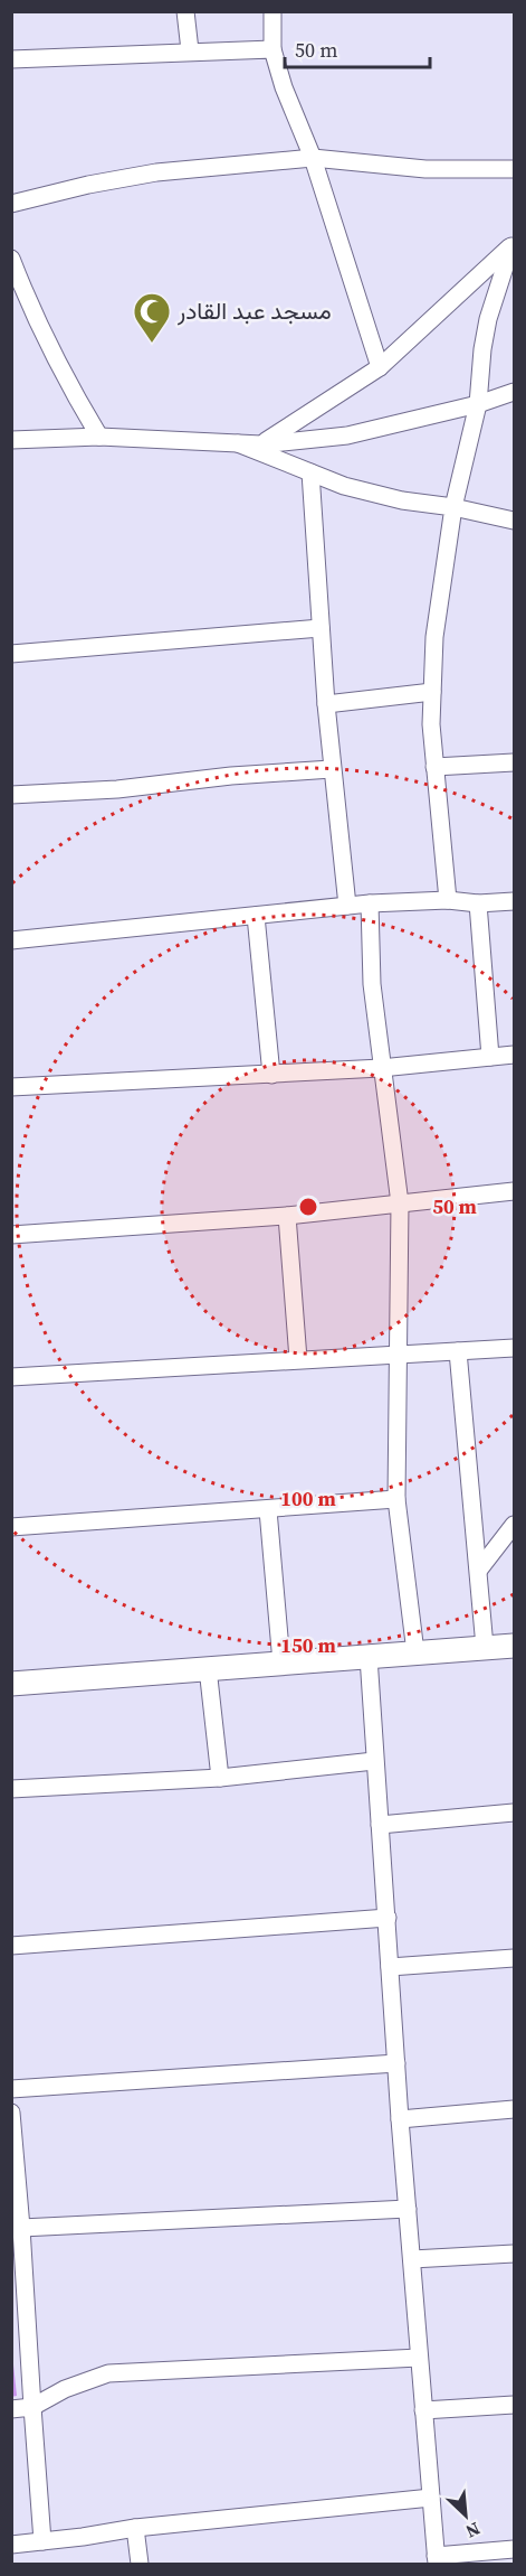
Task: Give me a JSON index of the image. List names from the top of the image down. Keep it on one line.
{"places":{"mosque":["مسجد عبد القادر"]},"scale_bar":"50 m","north":"bottom right","rings":["50 m","100 m","150 m"]}
